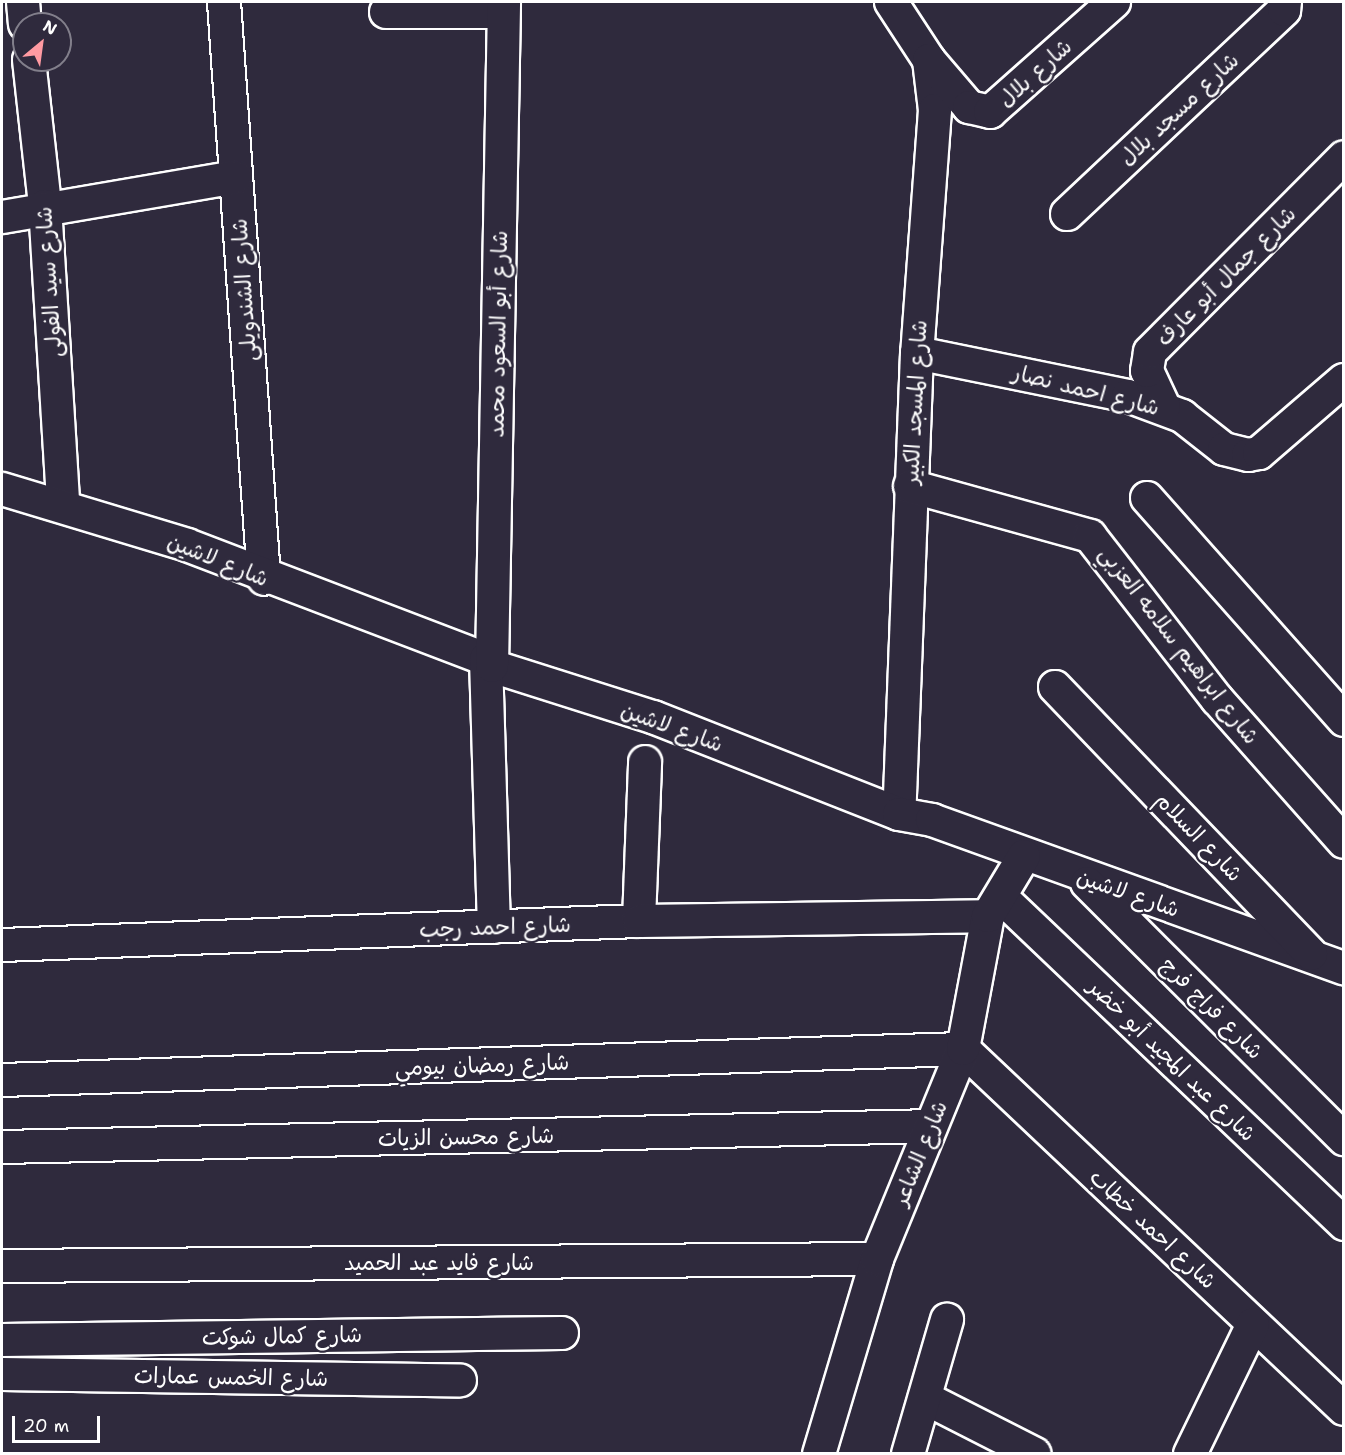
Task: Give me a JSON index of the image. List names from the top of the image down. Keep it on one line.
{"streets":{"street":["شارع بلال","شارع مسجد بلال","شارع جمال أبو عارف","شارع سيد الفولى","شارع الشندويلى","شارع أبو السعود محمد","شارع احمد نصار","شارع المسجد الكبير","شارع لاشين","شارع ابراهيم سلامه العزبي","شارع السلام","شارع احمد رجب","شارع فراج فرج","شارع عبد المجيد أبو خضر","شارع رمضان بيومي","شارع محسن الزيات","شارع الشاعر","شارع احمد خطاب","شارع فايد عبد الحميد","شارع كمال شوكت","شارع الخمس عمارات"]},"crossings":[["شارع بلال","شارع المسجد الكبير"],["شارع جمال أبو عارف","شارع احمد نصار"],["شارع سيد الفولى","شارع لاشين"],["شارع الشندويلى","شارع لاشين"],["شارع أبو السعود محمد","شارع لاشين"],["شارع أبو السعود محمد","شارع احمد رجب"],["شارع احمد نصار","شارع المسجد الكبير"],["شارع المسجد الكبير","شارع لاشين"],["شارع المسجد الكبير","شارع ابراهيم سلامه العزبي"],["شارع لاشين","شارع السلام"],["شارع لاشين","شارع فراج فرج"],["شارع لاشين","شارع الشاعر"],["شارع احمد رجب","شارع عبد المجيد أبو خضر"],["شارع احمد رجب","شارع الشاعر"],["شارع عبد المجيد أبو خضر","شارع الشاعر"],["شارع رمضان بيومي","شارع الشاعر"],["شارع رمضان بيومي","شارع احمد خطاب"],["شارع محسن الزيات","شارع الشاعر"],["شارع الشاعر","شارع احمد خطاب"],["شارع الشاعر","شارع فايد عبد الحميد"]],"scale_bar":"20 m","north":"top right"}
